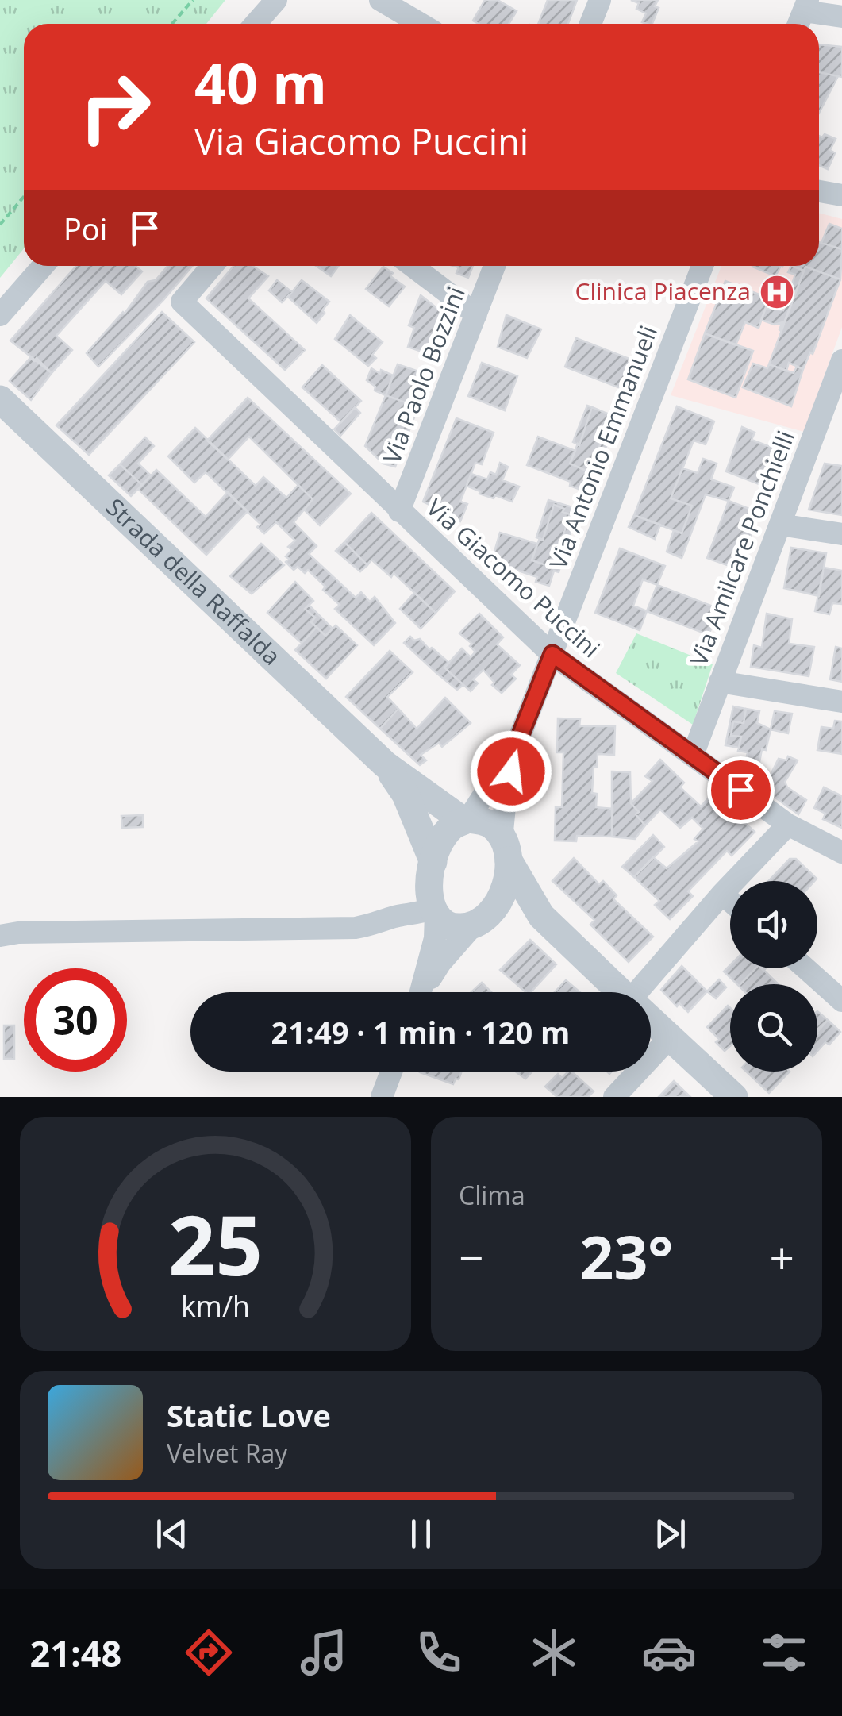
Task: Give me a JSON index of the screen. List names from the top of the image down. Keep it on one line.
{"streets":{"street":["Via Paolo Bozzini","Via Antonio Emmanueli","Via Amilcare Ponchielli","Via Giacomo Puccini","Strada della Raffalda"]},"crossings":[["Via Paolo Bozzini","Via Giacomo Puccini"],["Via Antonio Emmanueli","Via Giacomo Puccini"],["Via Antonio Emmanueli","Strada della Raffalda"],["Via Amilcare Ponchielli","Via Giacomo Puccini"]],"places":{"hospital":["Clinica Piacenza"]},"page":{"turn":["40 m","Via Giacomo Puccini"],"then":"Poi","limit":"30","trip":"21:49 · 1 min · 120 m","tile":"Clima","heat":["−","23°","+"],"song":["Static Love","Velvet Ray"],"tabs":"21:48","gauge":["25","km/h"]}}
